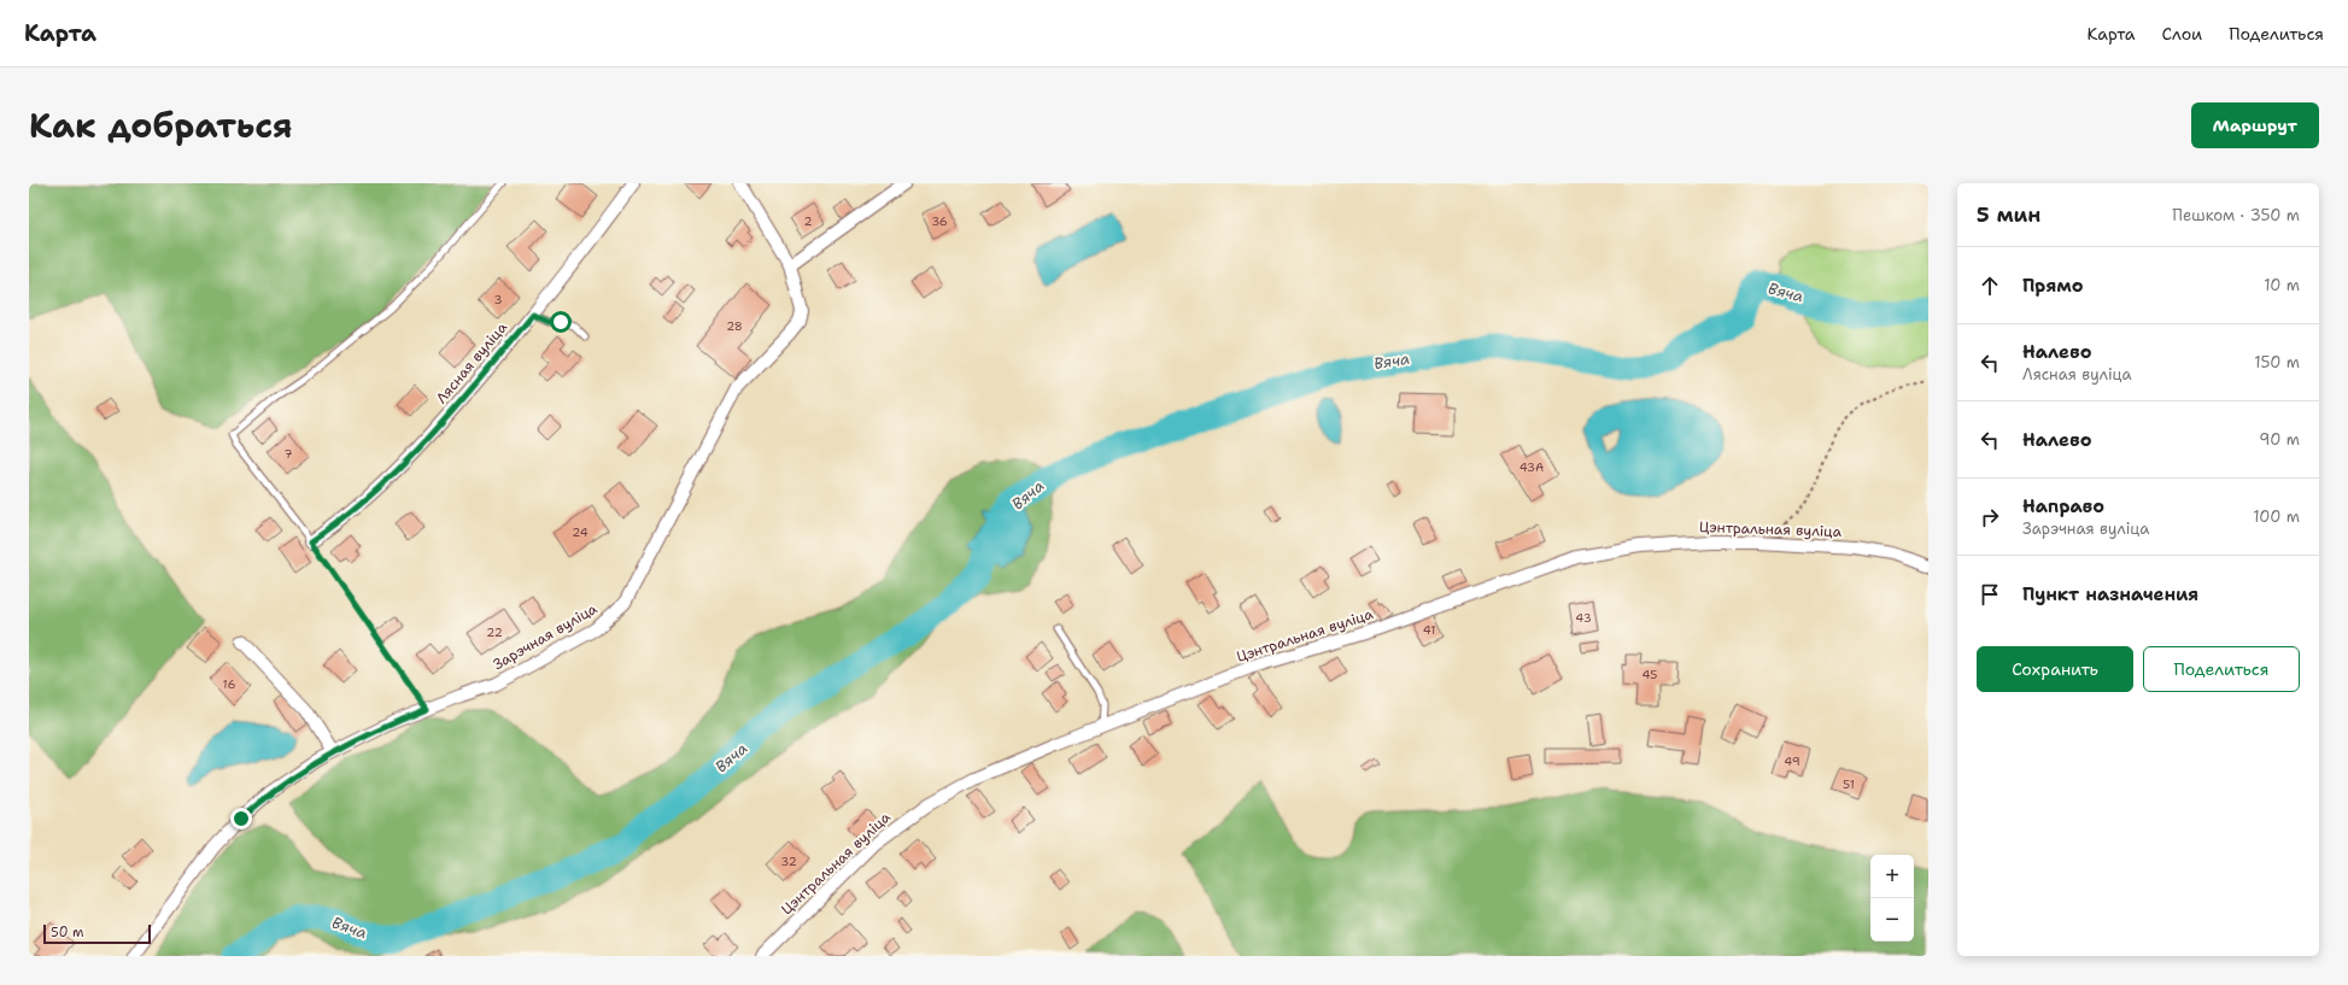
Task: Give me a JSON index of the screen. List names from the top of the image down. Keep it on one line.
{"streets":{"street":["Лясная вуліца","Цэнтральная вуліца","Зарэчная вуліца"]},"water":["Вяча"],"house_numbers":["2","36","3","28","7","43А","24","43","41","22","45","16","49","51","32"],"scale_bar":"50 m","page":{"header":"Карта","nav":["Карта","Слои","Поделиться"],"title":"Как добраться","buttons":["Маршрут",["Сохранить","Поделиться"]],"heading":["5 мин","Пешком · 350 m"],"list":[["Прямо","10 m"],["Налево","Лясная вуліца","150 m"],["Налево","90 m"],["Направо","Зарэчная вуліца","100 m"],"Пункт назначения"],"map_buttons":["+","−"],"scale":"50 m"}}
